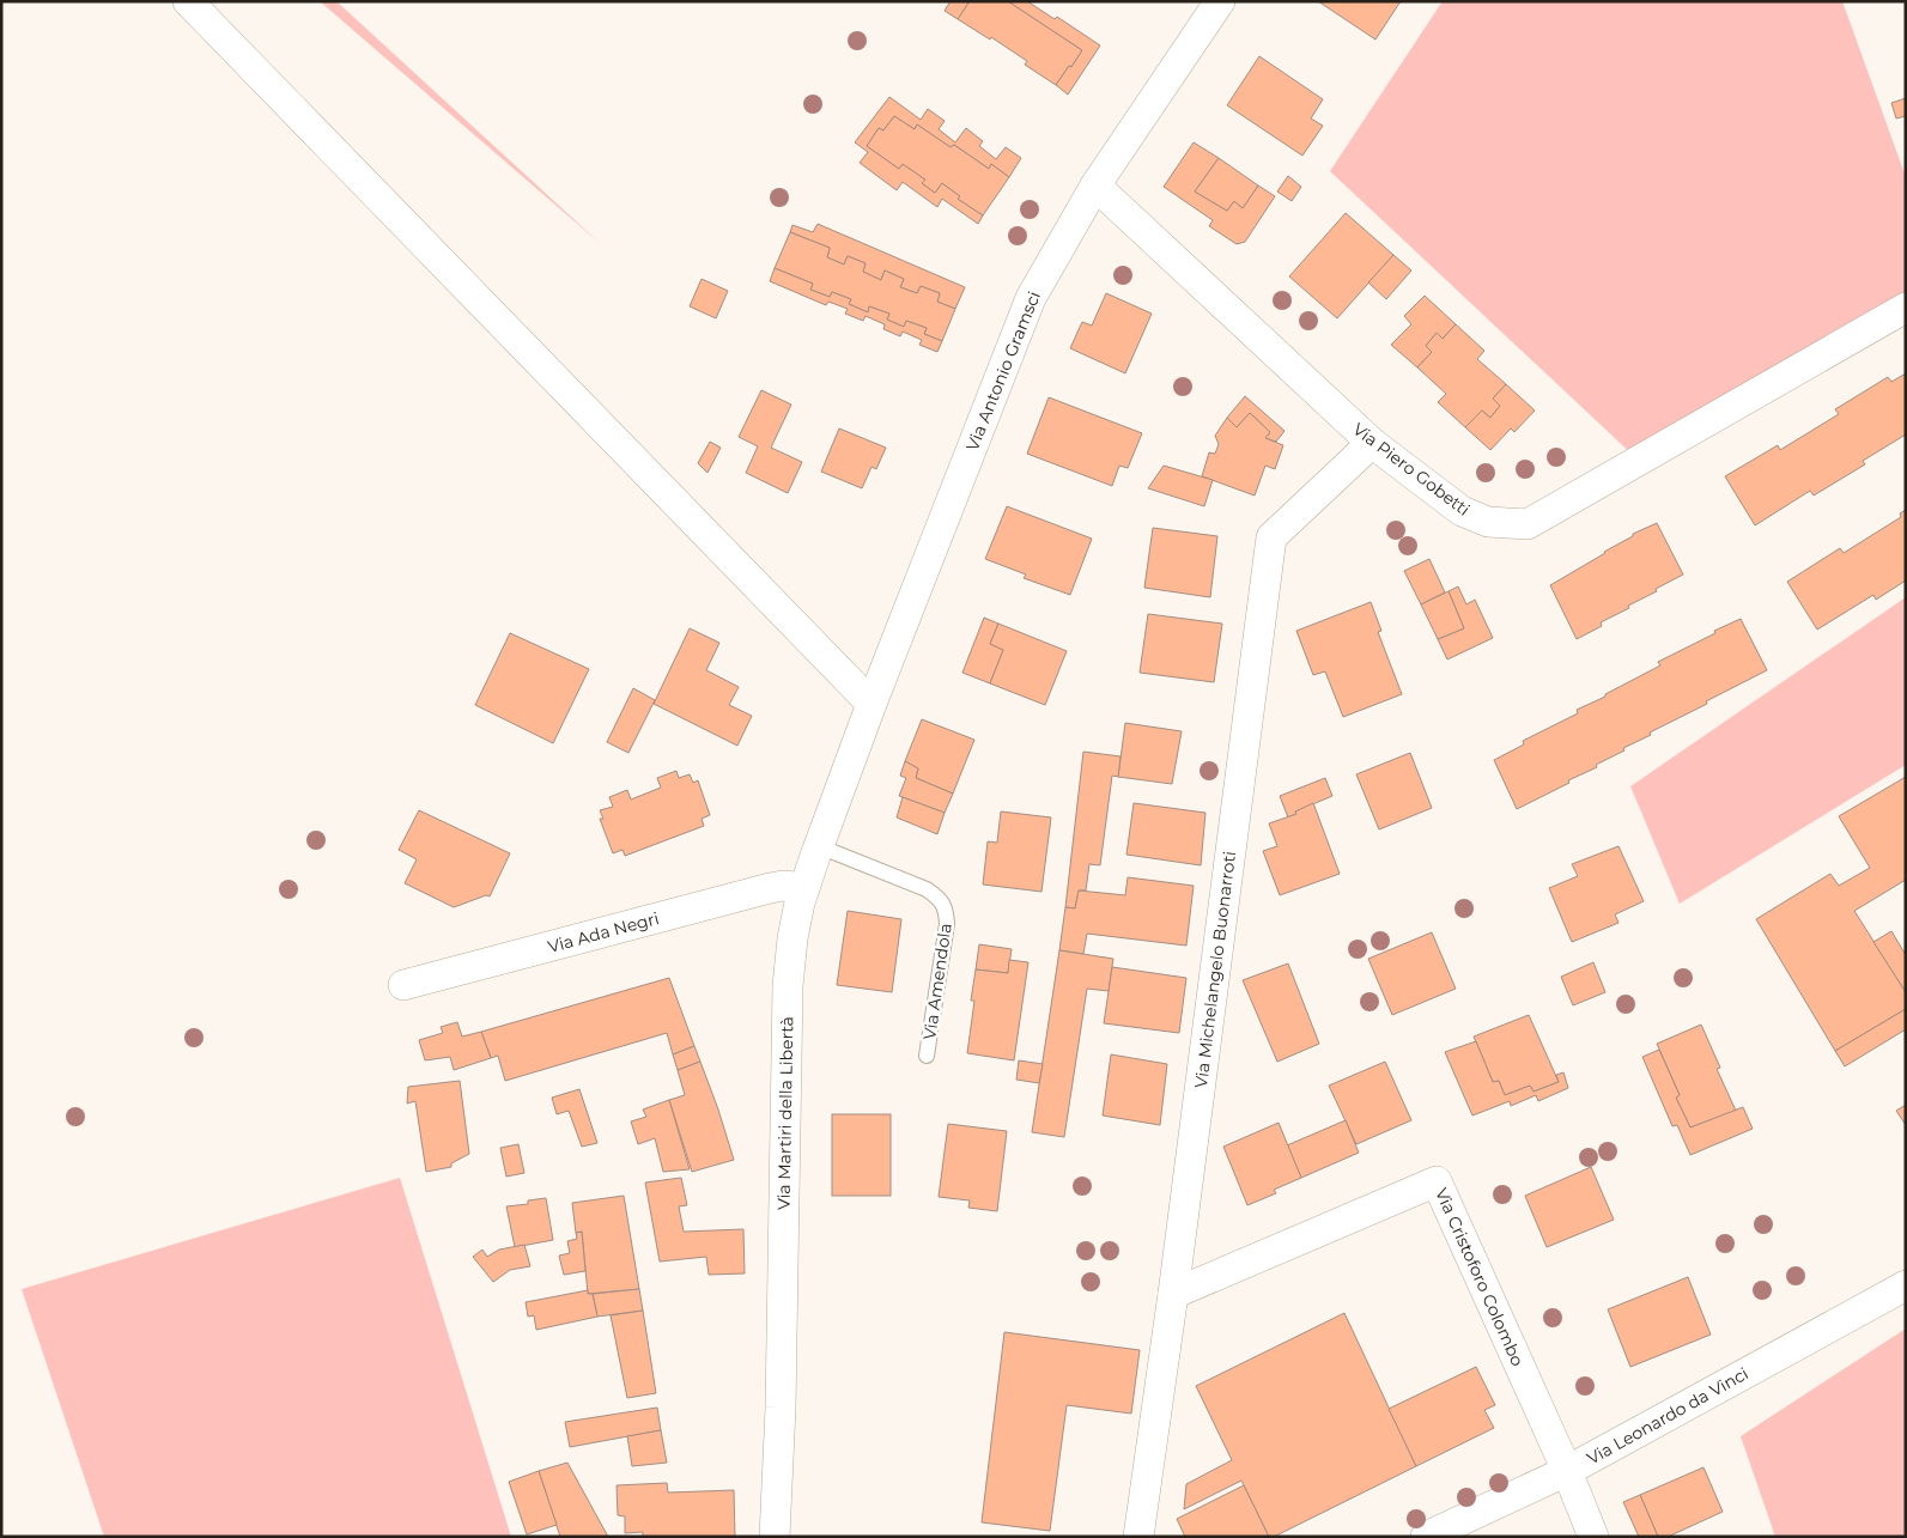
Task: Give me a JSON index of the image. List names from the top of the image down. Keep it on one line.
{"streets":{"street":["Via Antonio Gramsci","Via Piero Gobetti","Via Ada Negri","Via Michelangelo Buonarroti","Via Martiri della Libertà","Via Cristoforo Colombo","Via Leonardo da Vinci"],"lane":["Via Amendola"]},"crossings":[["Via Antonio Gramsci","Via Piero Gobetti"],["Via Antonio Gramsci","Via Martiri della Libertà"],["Via Piero Gobetti","Via Michelangelo Buonarroti"],["Via Ada Negri","Via Martiri della Libertà"],["Via Michelangelo Buonarroti","Via Cristoforo Colombo"],["Via Amendola","Via Martiri della Libertà"],["Via Cristoforo Colombo","Via Leonardo da Vinci"]]}
